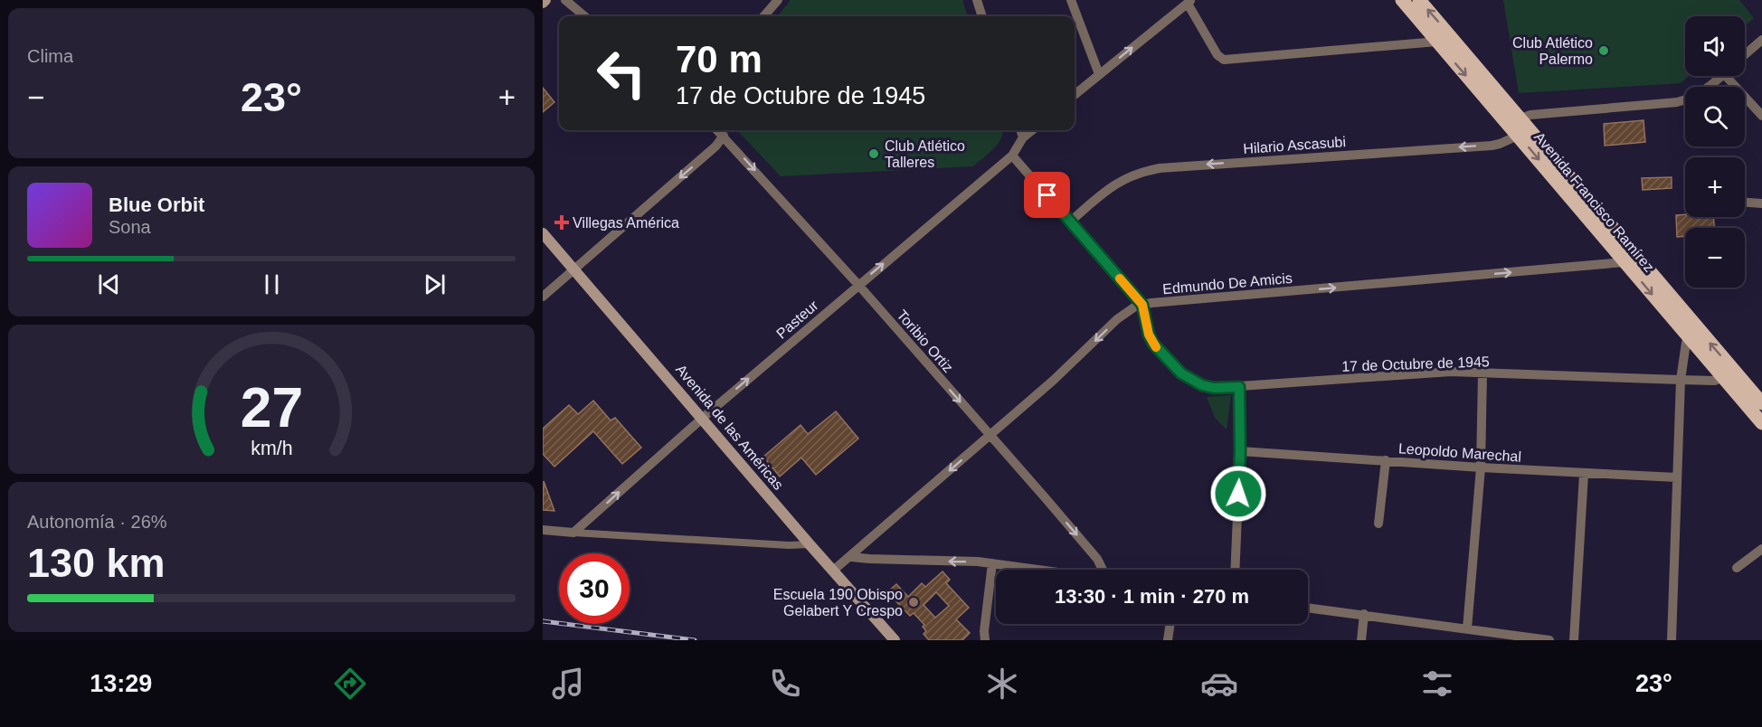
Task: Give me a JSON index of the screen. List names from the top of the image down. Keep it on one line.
{"streets":{"main road":["Avenida Francisco Ramírez","Avenida de las Américas"],"street":["Hilario Ascasubi","Edmundo De Amicis","Pasteur","Toribio Ortiz","17 de Octubre de 1945","Leopoldo Marechal"]},"crossings":[["Hilario Ascasubi","Avenida Francisco Ramírez"],["Avenida Francisco Ramírez","Edmundo De Amicis"],["Avenida Francisco Ramírez","17 de Octubre de 1945"],["Edmundo De Amicis","Toribio Ortiz"],["Edmundo De Amicis","17 de Octubre de 1945"],["Edmundo De Amicis","Avenida de las Américas"],["Pasteur","Toribio Ortiz"],["Pasteur","Avenida de las Américas"]],"one_way":["Hilario Ascasubi","Pasteur","Toribio Ortiz"],"places":{"other":["Club Atlético Palermo","Club Atlético Talleres","Escuela 190 Obispo Gelabert Y Crespo"],"health":["Villegas América"]},"page":{"tile":["Clima",["Autonomía · 26%","130 km"]],"map_buttons":["+","−"],"turn":["70 m","17 de Octubre de 1945"],"heat":["−","23°","+"],"song":["Blue Orbit","Sona"],"limit":"30","trip":"13:30 · 1 min · 270 m","tabs":["13:29","23°"],"gauge":["27","km/h"]}}
